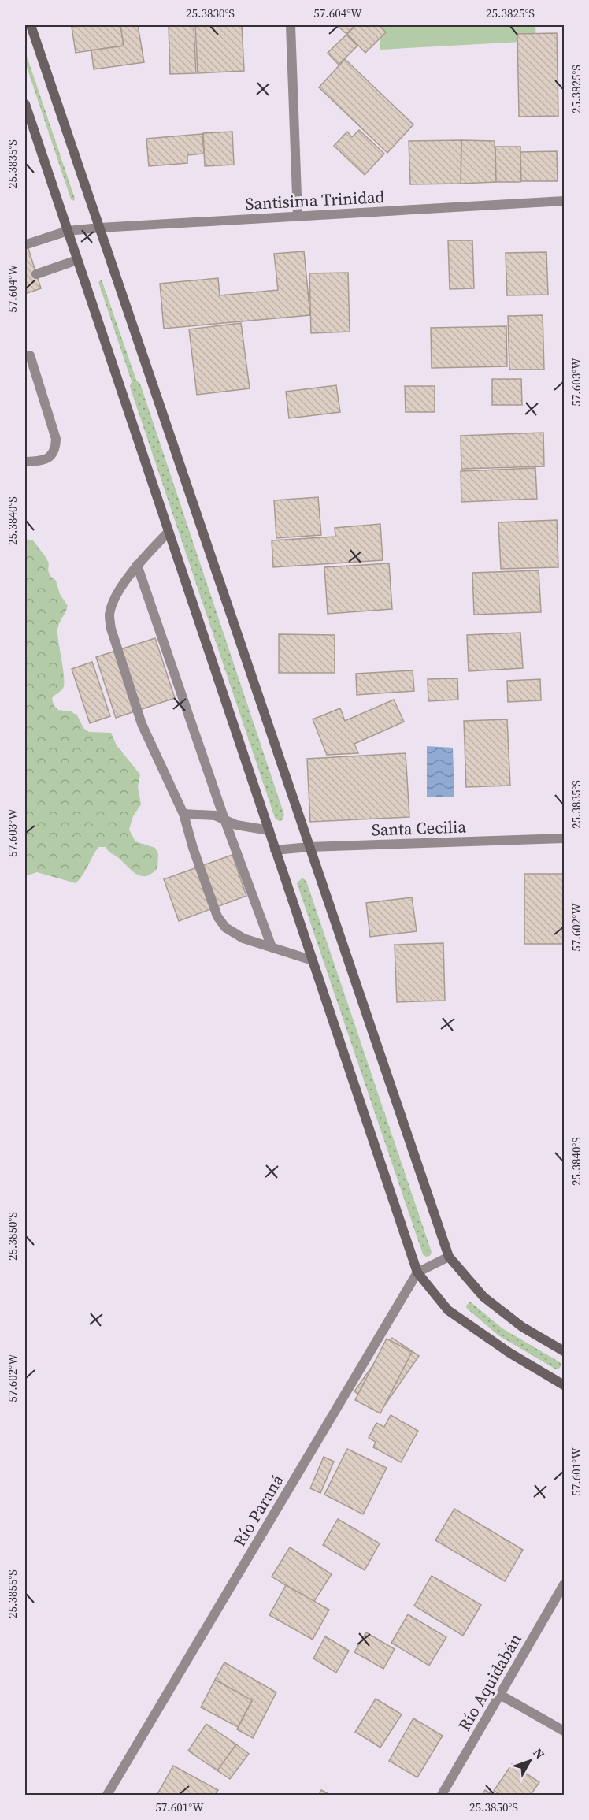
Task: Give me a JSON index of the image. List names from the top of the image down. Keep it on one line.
{"streets":{"street":["Santisima Trinidad","Santa Cecilia","Río Paraná","Río Aquidabán"]},"north":"top right","coordinates":["25.3830°S","57.604°W","25.3825°S","25.3835°S","57.603°W","25.3840°S","57.602°W","25.3850°S","57.601°W","25.3855°S"]}
